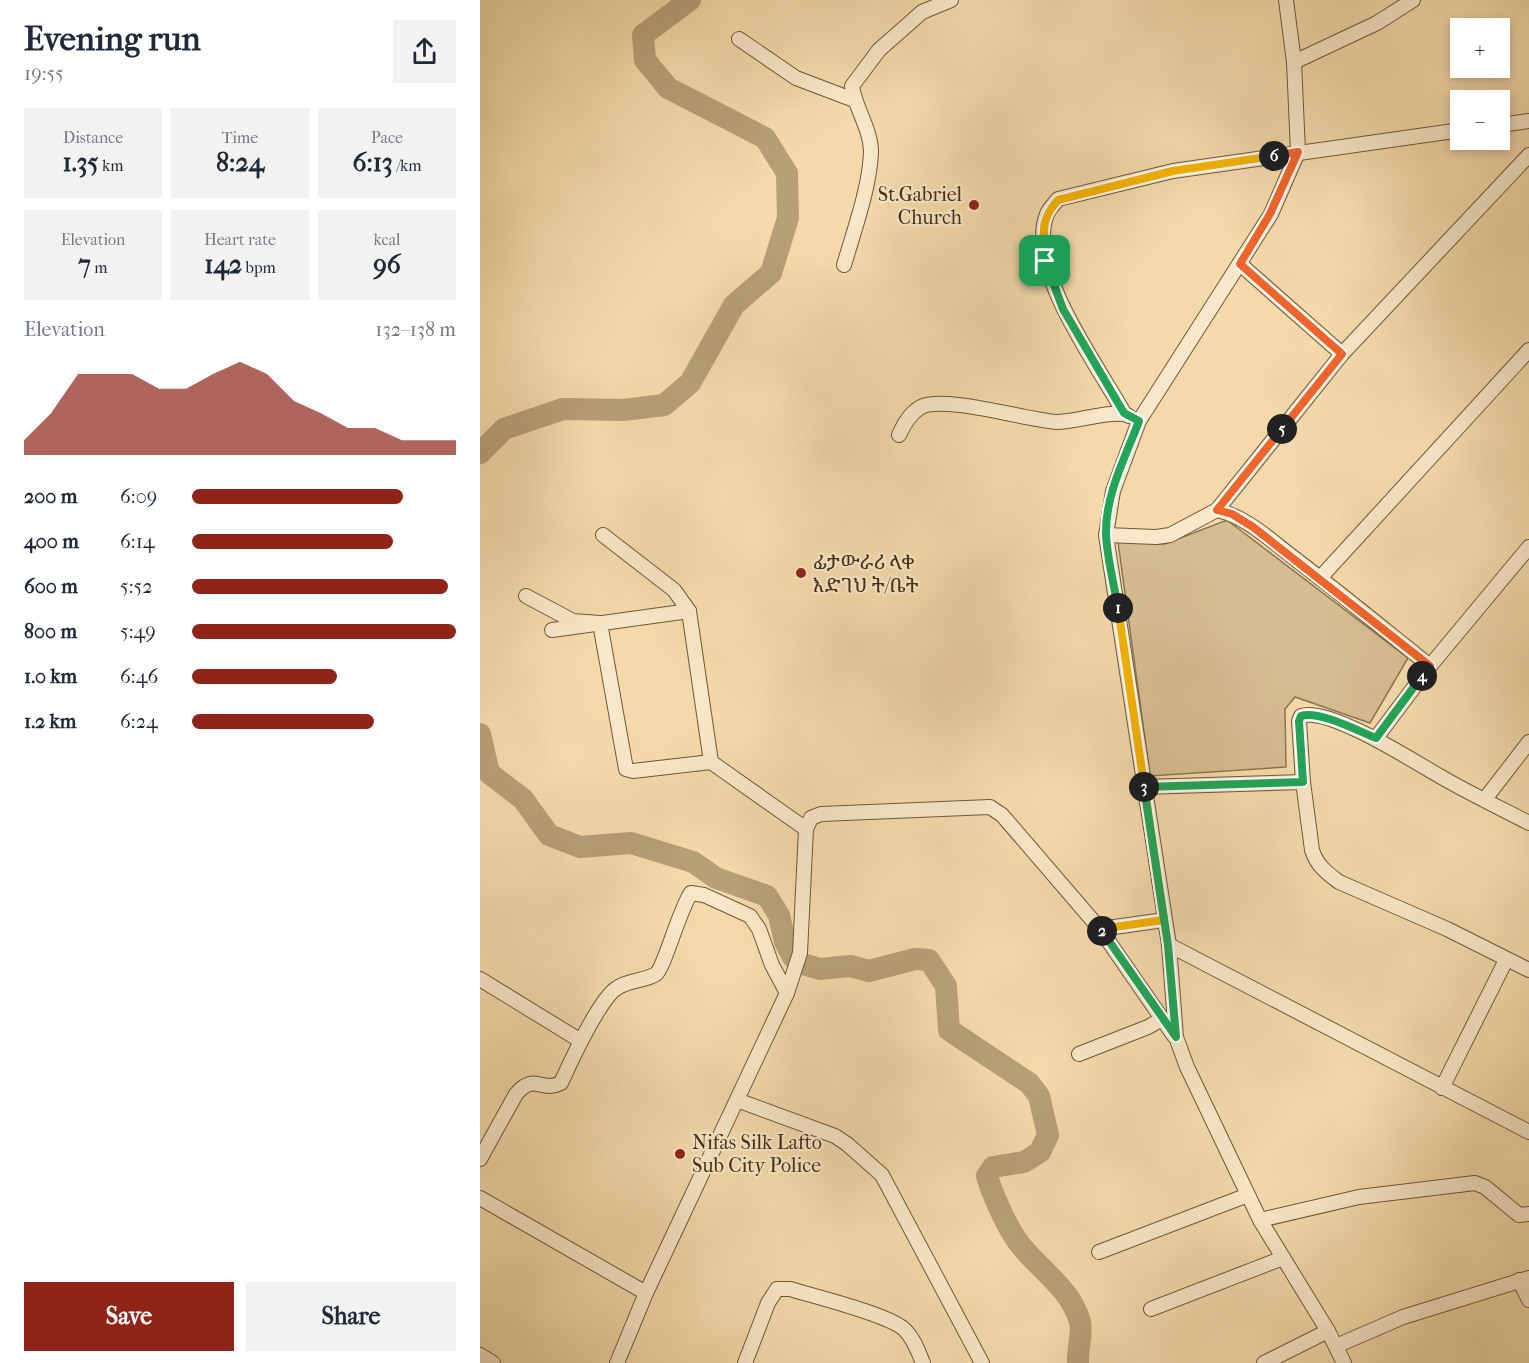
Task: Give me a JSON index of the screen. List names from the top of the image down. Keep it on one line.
{"places":["St.Gabriel Church","ፊታውራሪ ላቀ እድገህ ት/ቤት","Nifas Silk Lafto Sub City Police"],"page":{"heading":["Evening run","19:55"],"map_buttons":["+","−"],"stats":[["Distance","1.35 km"],["Time","8:24"],["Pace","6:13 /km"],["Elevation","7 m"],["Heart rate","142 bpm"],["kcal","96"]],"pins":["6","5","1","4","3","2"],"chart":["Elevation","132–138 m"],"list":[{"name":"200 m","note":"6:09"},{"name":"400 m","note":"6:14"},{"name":"600 m","note":"5:52"},{"name":"800 m","note":"5:49"},{"name":"1.0 km","note":"6:46"},{"name":"1.2 km","note":"6:24"}],"buttons":["Save","Share"]}}
